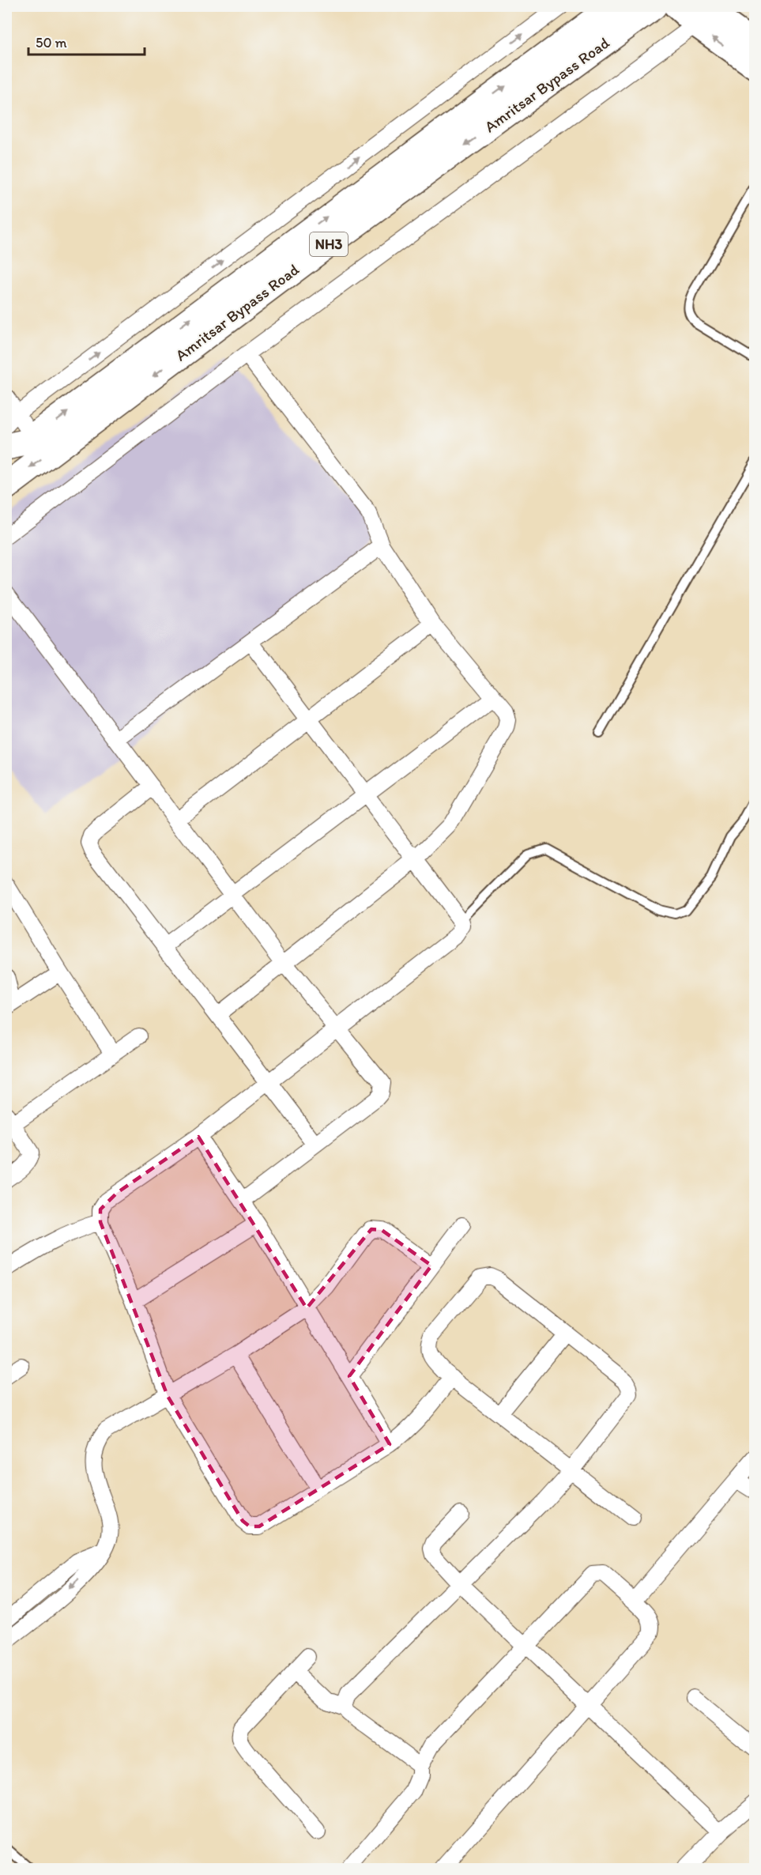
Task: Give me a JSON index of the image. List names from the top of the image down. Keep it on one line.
{"streets":{"highway":["Amritsar Bypass Road","NH3"]},"scale_bar":"50 m"}
